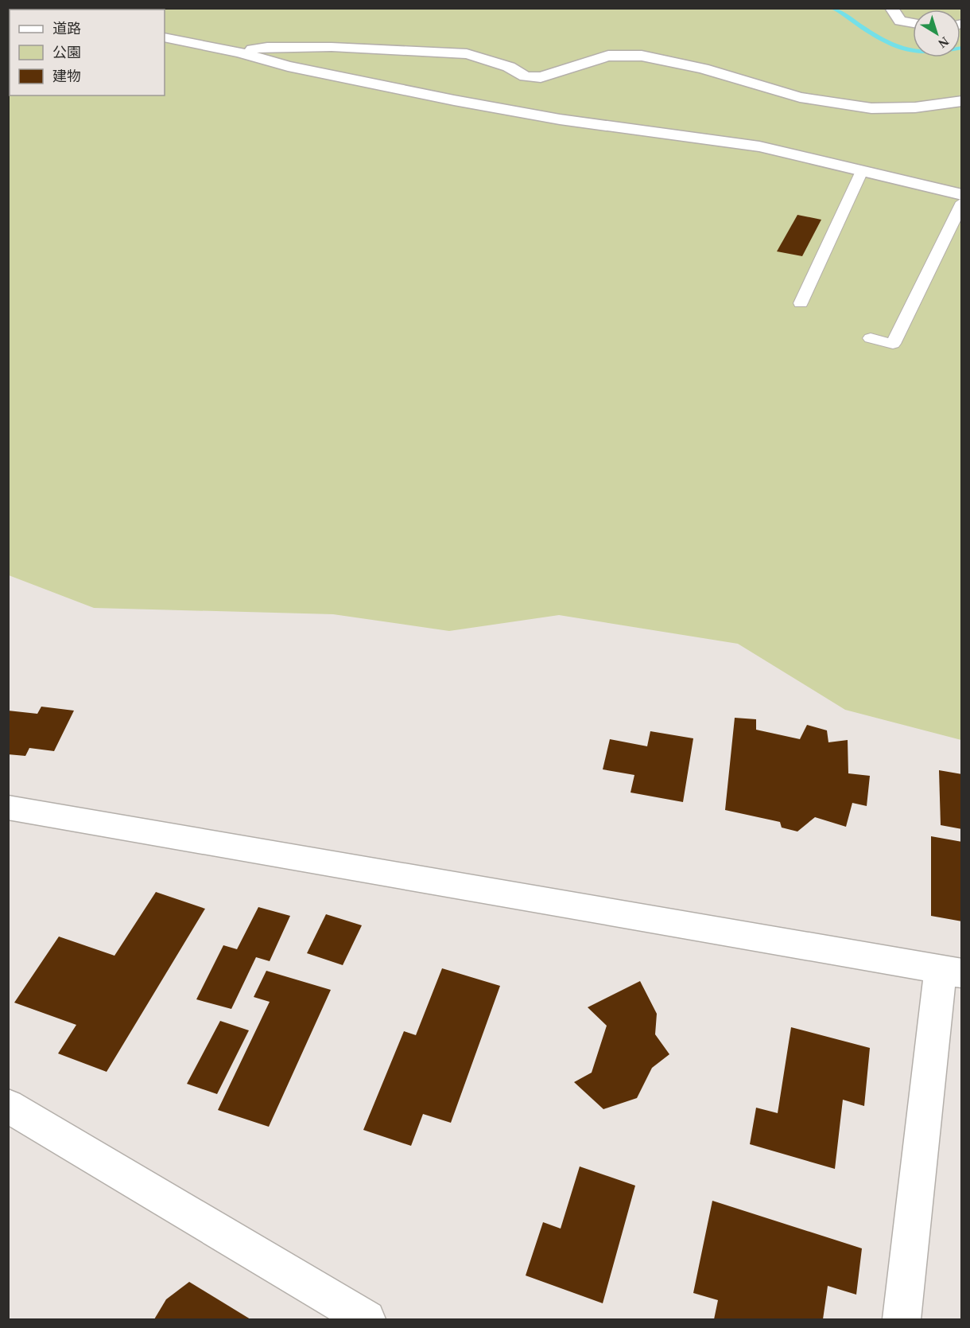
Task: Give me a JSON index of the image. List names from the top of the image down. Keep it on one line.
{"legend":["道路","公園","建物"],"north":"bottom right"}
